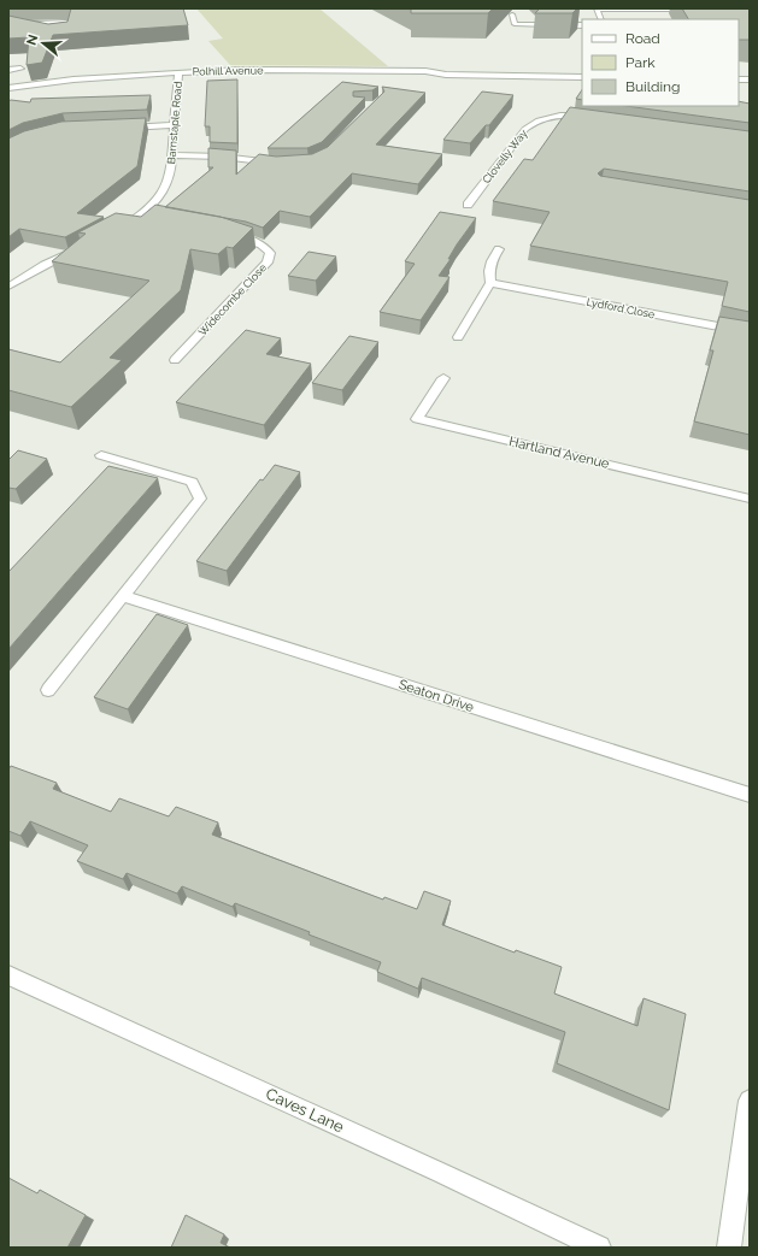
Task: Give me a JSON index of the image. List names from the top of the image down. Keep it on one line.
{"streets":{"street":["Polhill Avenue","Barnstaple Road","Clovelly Way","Widecombe Close","Lydford Close","Hartland Avenue","Seaton Drive","Caves Lane"]},"crossings":[["Polhill Avenue","Barnstaple Road"]],"legend":["Road","Park","Building"],"north":"left"}
